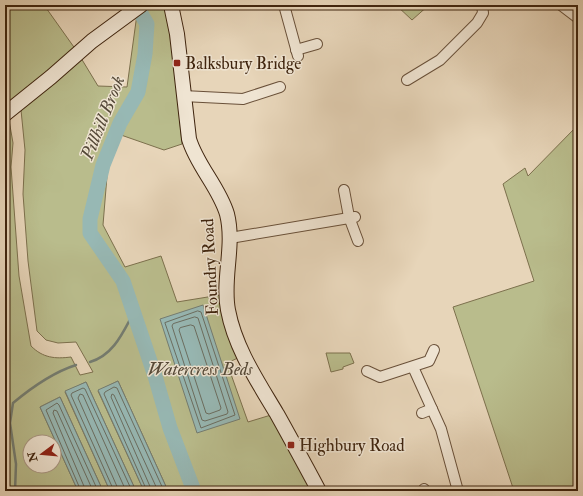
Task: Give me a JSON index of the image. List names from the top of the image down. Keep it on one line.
{"streets":{"street":["Foundry Road"]},"water":["Pillhill Brook","Watercress Beds"],"places":{"transit":["Balksbury Bridge","Highbury Road"]},"north":"left"}
